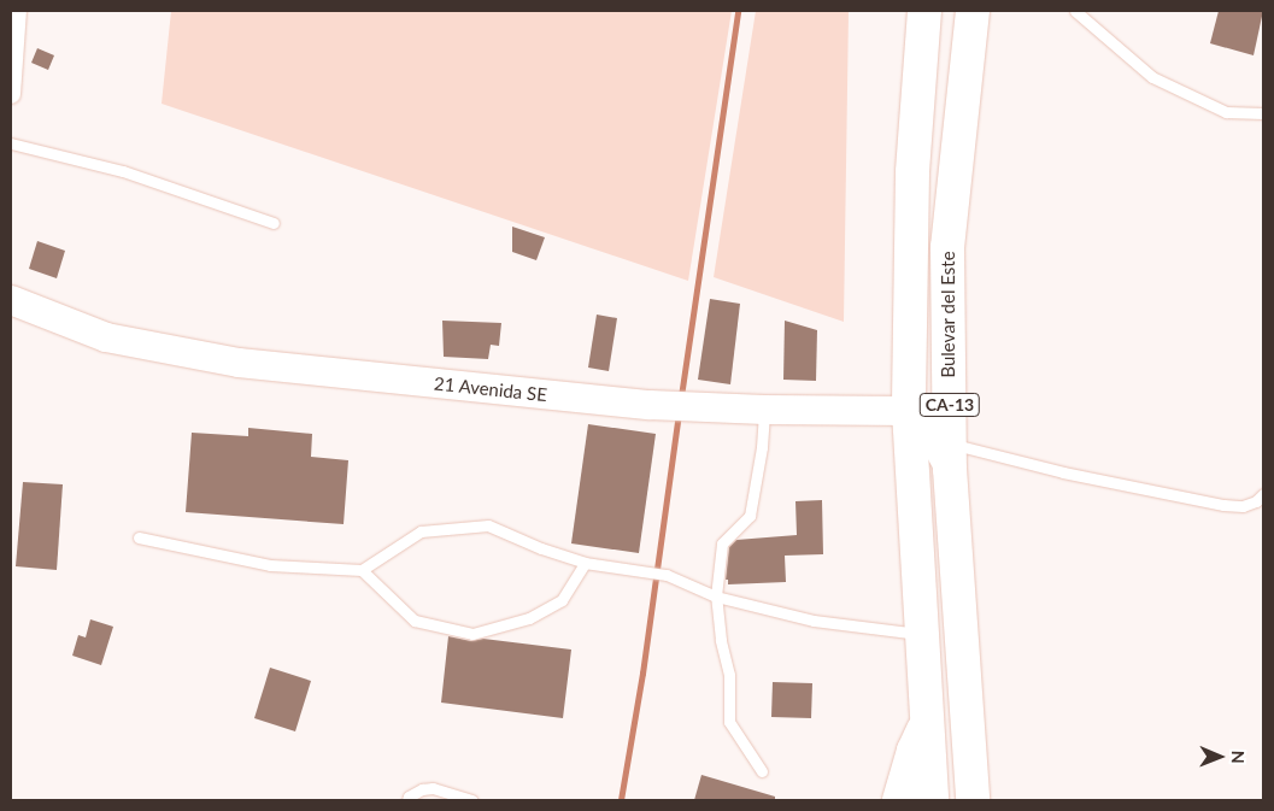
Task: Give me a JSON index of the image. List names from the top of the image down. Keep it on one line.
{"streets":{"highway":["Bulevar del Este","CA-13"],"street":["21 Avenida SE"]},"crossings":[["Bulevar del Este","21 Avenida SE"]],"north":"right"}
